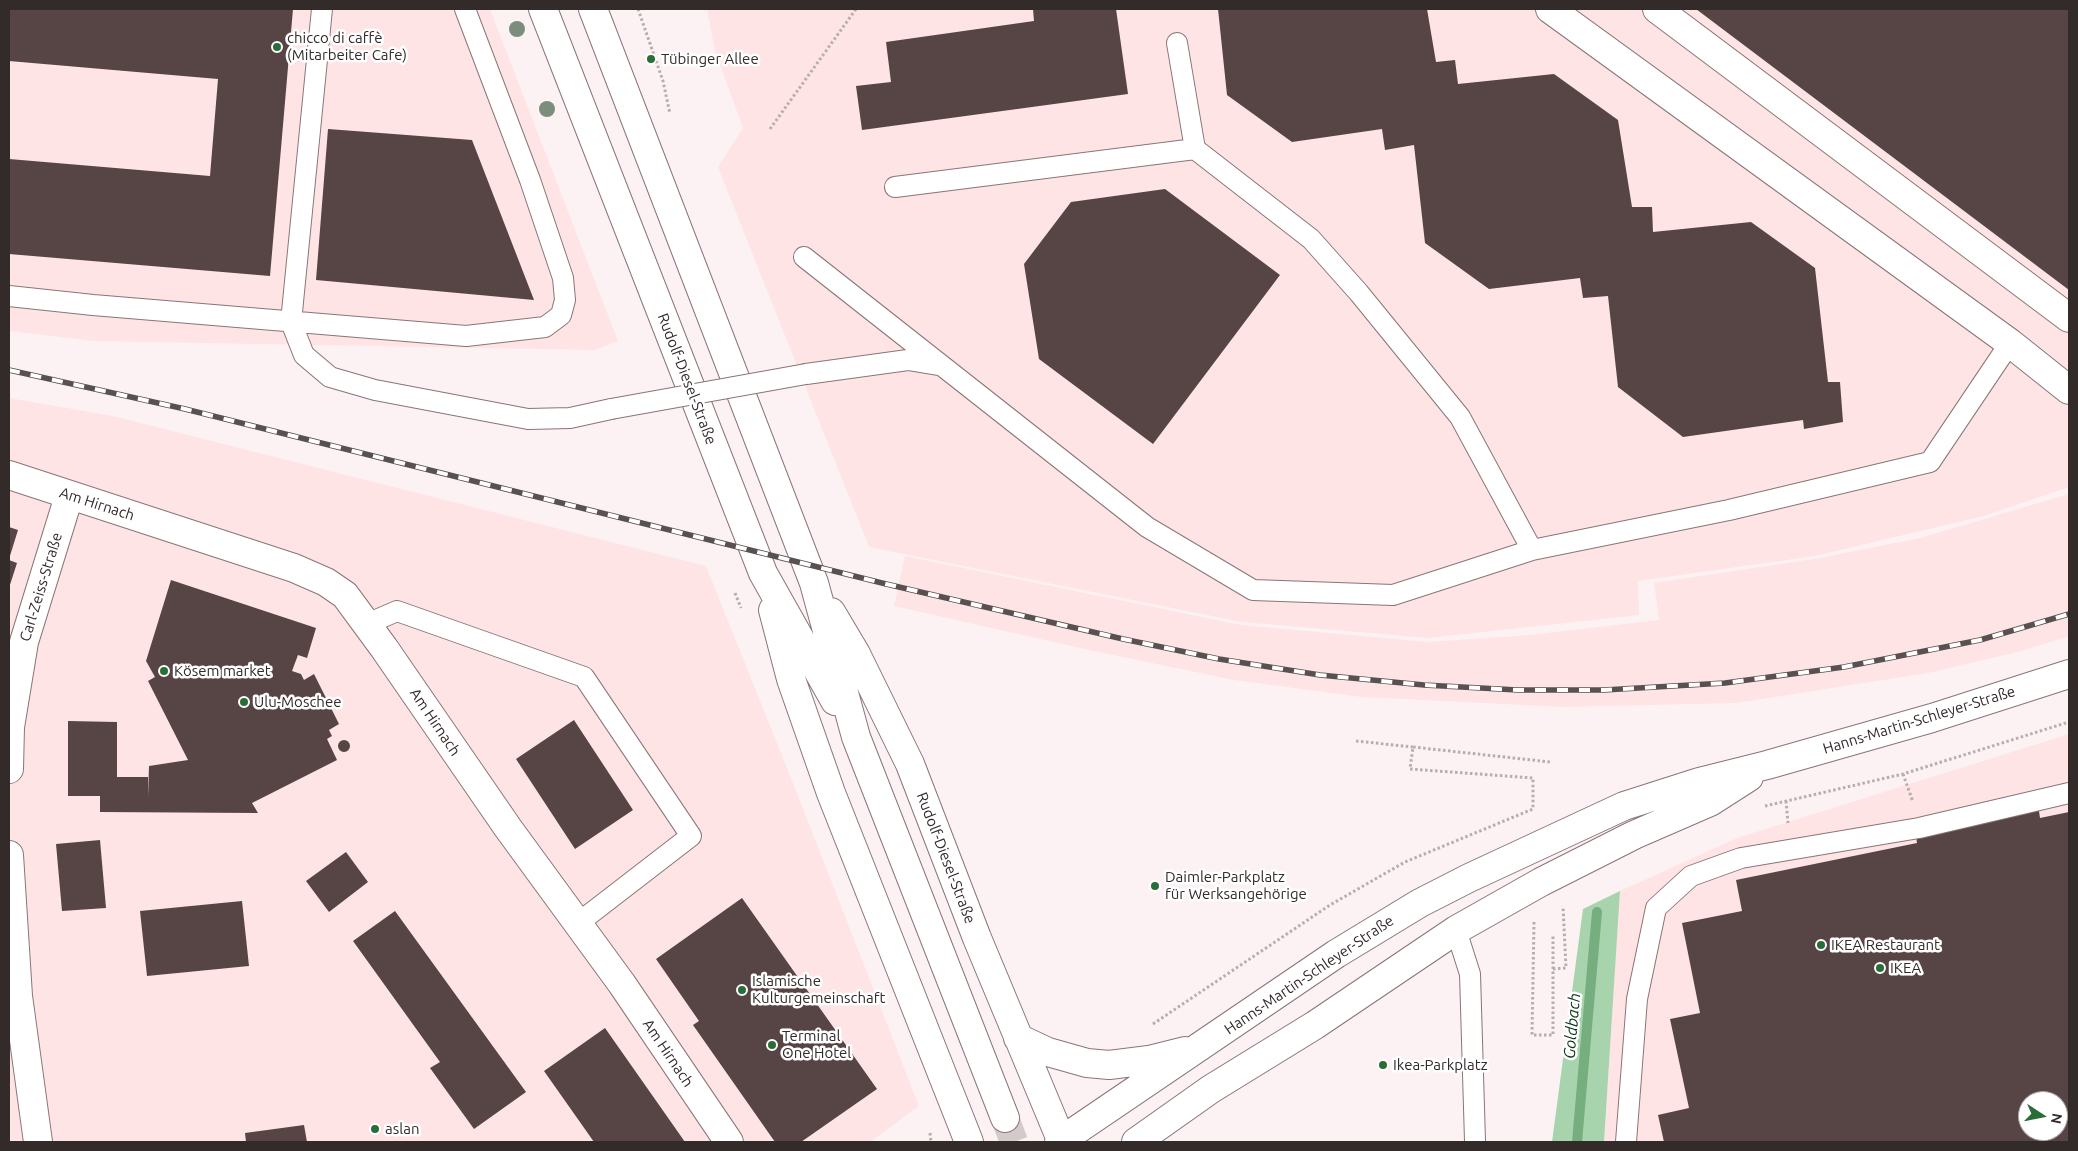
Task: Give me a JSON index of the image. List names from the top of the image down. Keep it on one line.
{"streets":{"main road":["Rudolf-Diesel-Straße","Am Hirnach","Carl-Zeiss-Straße","Hanns-Martin-Schleyer-Straße"]},"crossings":[["Rudolf-Diesel-Straße","Hanns-Martin-Schleyer-Straße"],["Am Hirnach","Carl-Zeiss-Straße"]],"water":["Goldbach"],"places":["chicco di caffè (Mitarbeiter Cafe)","Tübinger Allee","Kösem market","Ulu-Moschee","Daimler-Parkplatz für Werksangehörige","IKEA Restaurant","IKEA","Islamische Kulturgemeinschaft","Terminal One Hotel","Ikea-Parkplatz","aslan"],"north":"right"}
